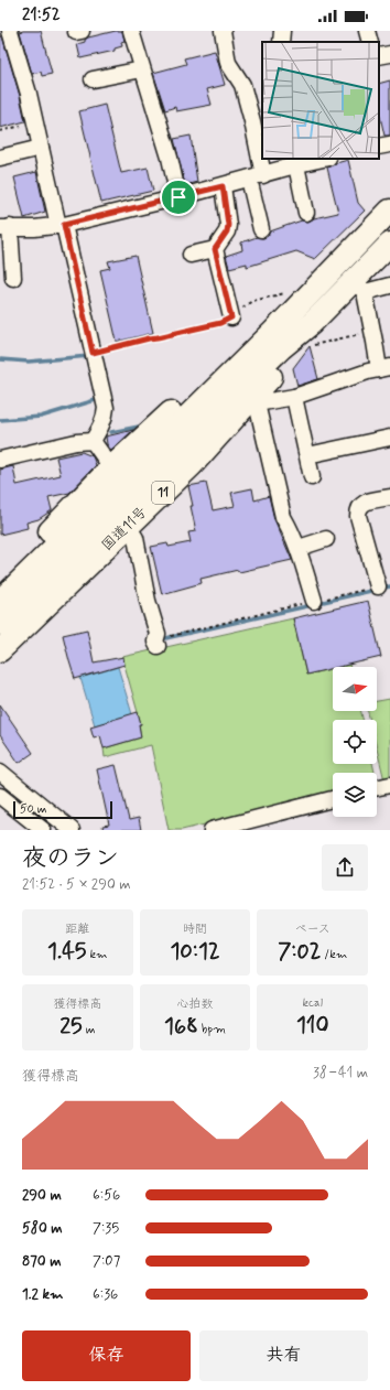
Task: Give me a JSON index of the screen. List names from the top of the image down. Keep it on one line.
{"streets":{"highway":["11","国道11号"]},"scale_bar":"50 m","north":"right","page":{"status":"21:52","scale":"50 m","heading":["夜のラン","21:52 · 5 × 290 m"],"stats":[["距離","1.45 km"],["時間","10:12"],["ペース","7:02 /km"],["獲得標高","25 m"],["心拍数","168 bpm"],["kcal","110"]],"chart":["獲得標高","38–41 m"],"list":[{"name":"290 m","note":"6:56"},{"name":"580 m","note":"7:35"},{"name":"870 m","note":"7:07"},{"name":"1.2 km","note":"6:36"}],"buttons":["保存","共有"]}}
